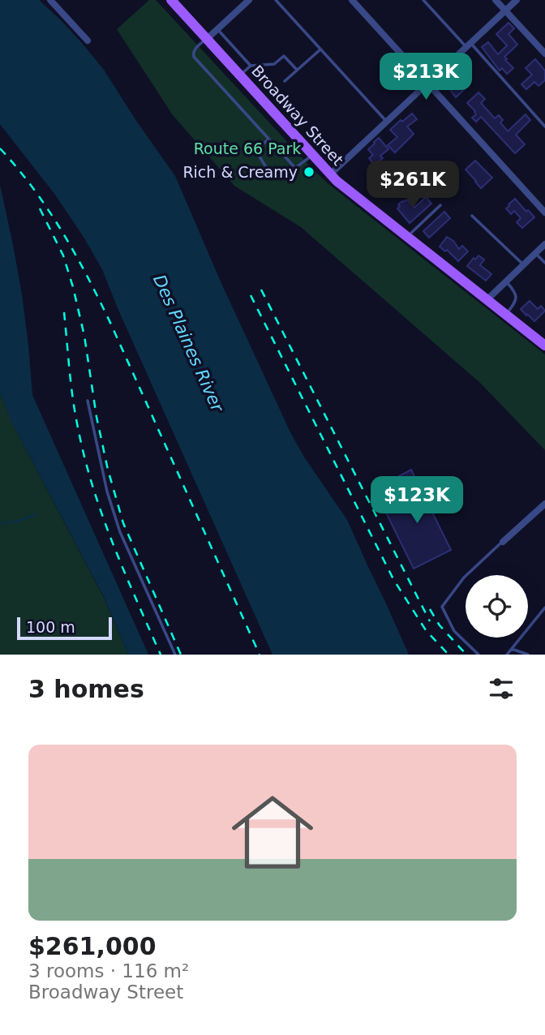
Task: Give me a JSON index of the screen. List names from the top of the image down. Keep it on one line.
{"streets":{"main road":["Broadway Street"]},"water":["Des Plaines River"],"parks":["Route 66 Park"],"places":["Rich & Creamy"],"scale_bar":"100 m","page":{"price":["$213K","$261K","$123K"],"scale":"100 m","heading":"3 homes","list":[{"name":"$261,000","note":"3 rooms · 116 m² · Broadway Street"}]}}
